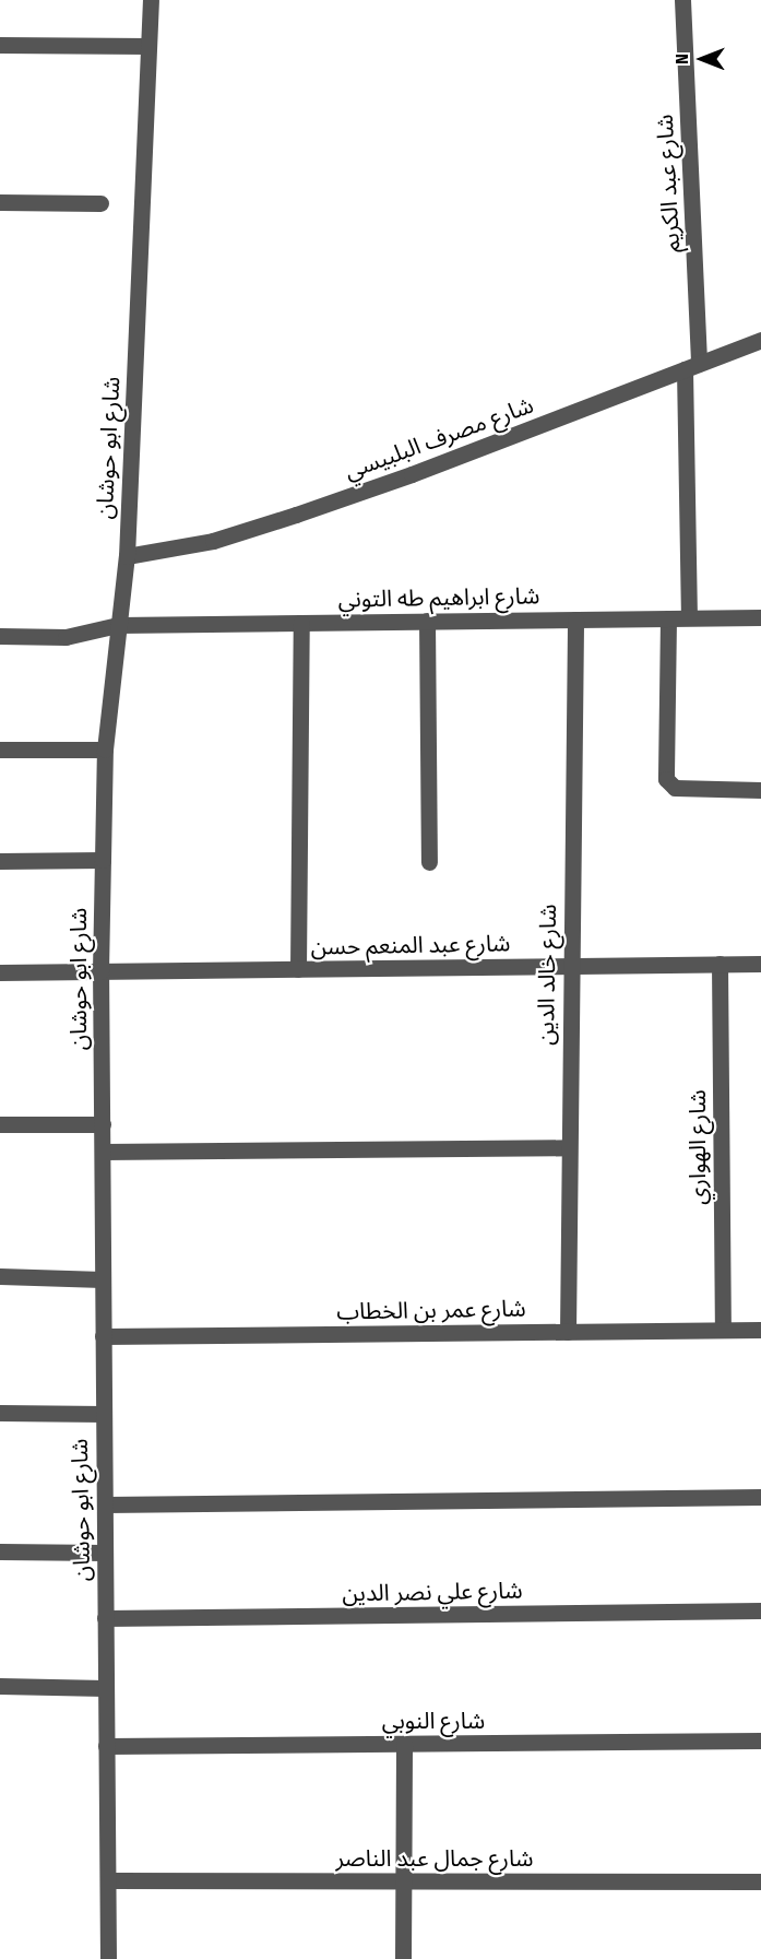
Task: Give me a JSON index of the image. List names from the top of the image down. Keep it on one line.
{"streets":{"street":["شارع عبد الكريم","شارع مصرف البلبيسي","شارع ابو حوشان","شارع ابراهيم طه التوني","شارع عبد المنعم حسن","شارع خالد الدين","شارع الهواري","شارع عمر بن الخطاب","شارع علي نصر الدين","شارع النوبي","شارع جمال عبد الناصر"]},"crossings":[["شارع عبد الكريم","شارع مصرف البلبيسي"],["شارع عبد الكريم","شارع ابراهيم طه التوني"],["شارع مصرف البلبيسي","شارع ابو حوشان"],["شارع ابو حوشان","شارع ابراهيم طه التوني"],["شارع ابو حوشان","شارع عبد المنعم حسن"],["شارع ابو حوشان","شارع عمر بن الخطاب"],["شارع ابو حوشان","شارع علي نصر الدين"],["شارع ابو حوشان","شارع النوبي"],["شارع ابو حوشان","شارع جمال عبد الناصر"],["شارع ابراهيم طه التوني","شارع خالد الدين"],["شارع عبد المنعم حسن","شارع خالد الدين"],["شارع عبد المنعم حسن","شارع الهواري"],["شارع خالد الدين","شارع عمر بن الخطاب"],["شارع الهواري","شارع عمر بن الخطاب"]],"north":"left"}
